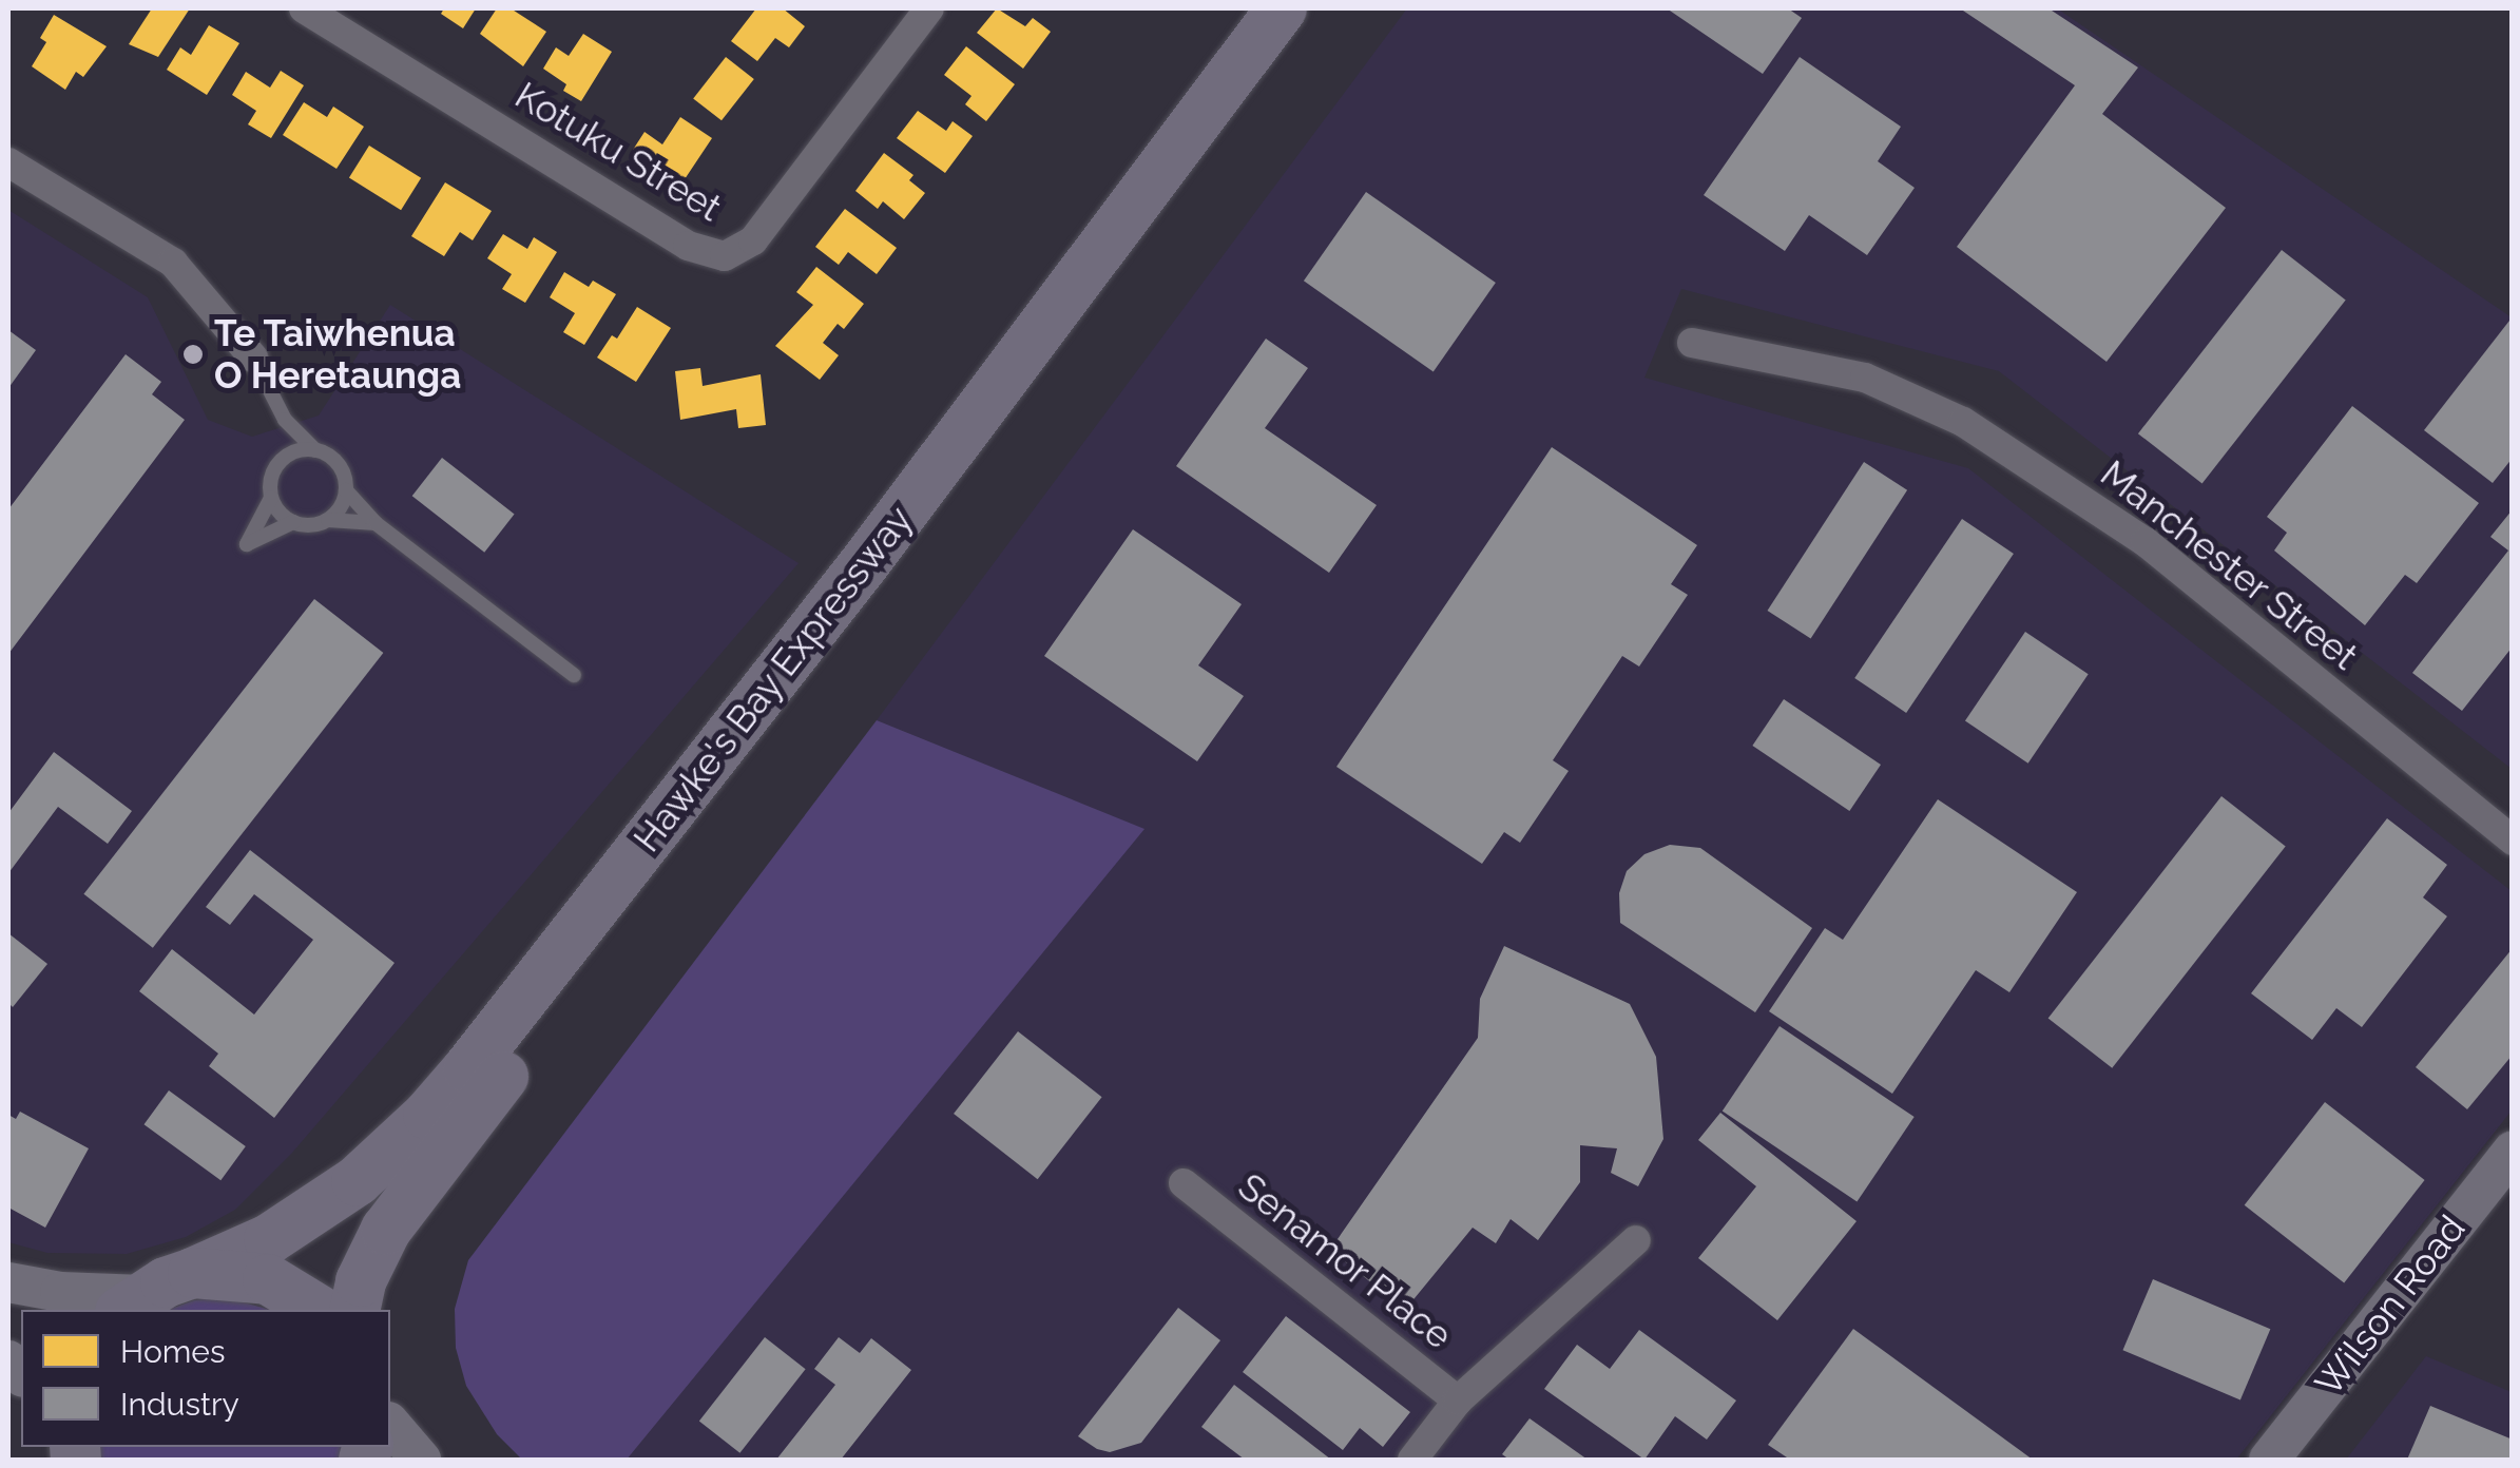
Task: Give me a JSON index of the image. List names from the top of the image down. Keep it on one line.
{"streets":{"highway":["Hawke's Bay Expressway"],"street":["Kotuku Street","Manchester Street","Senamor Place","Wilson Road"]},"places":["Te Taiwhenua O Heretaunga"],"legend":["Homes","Industry"]}
